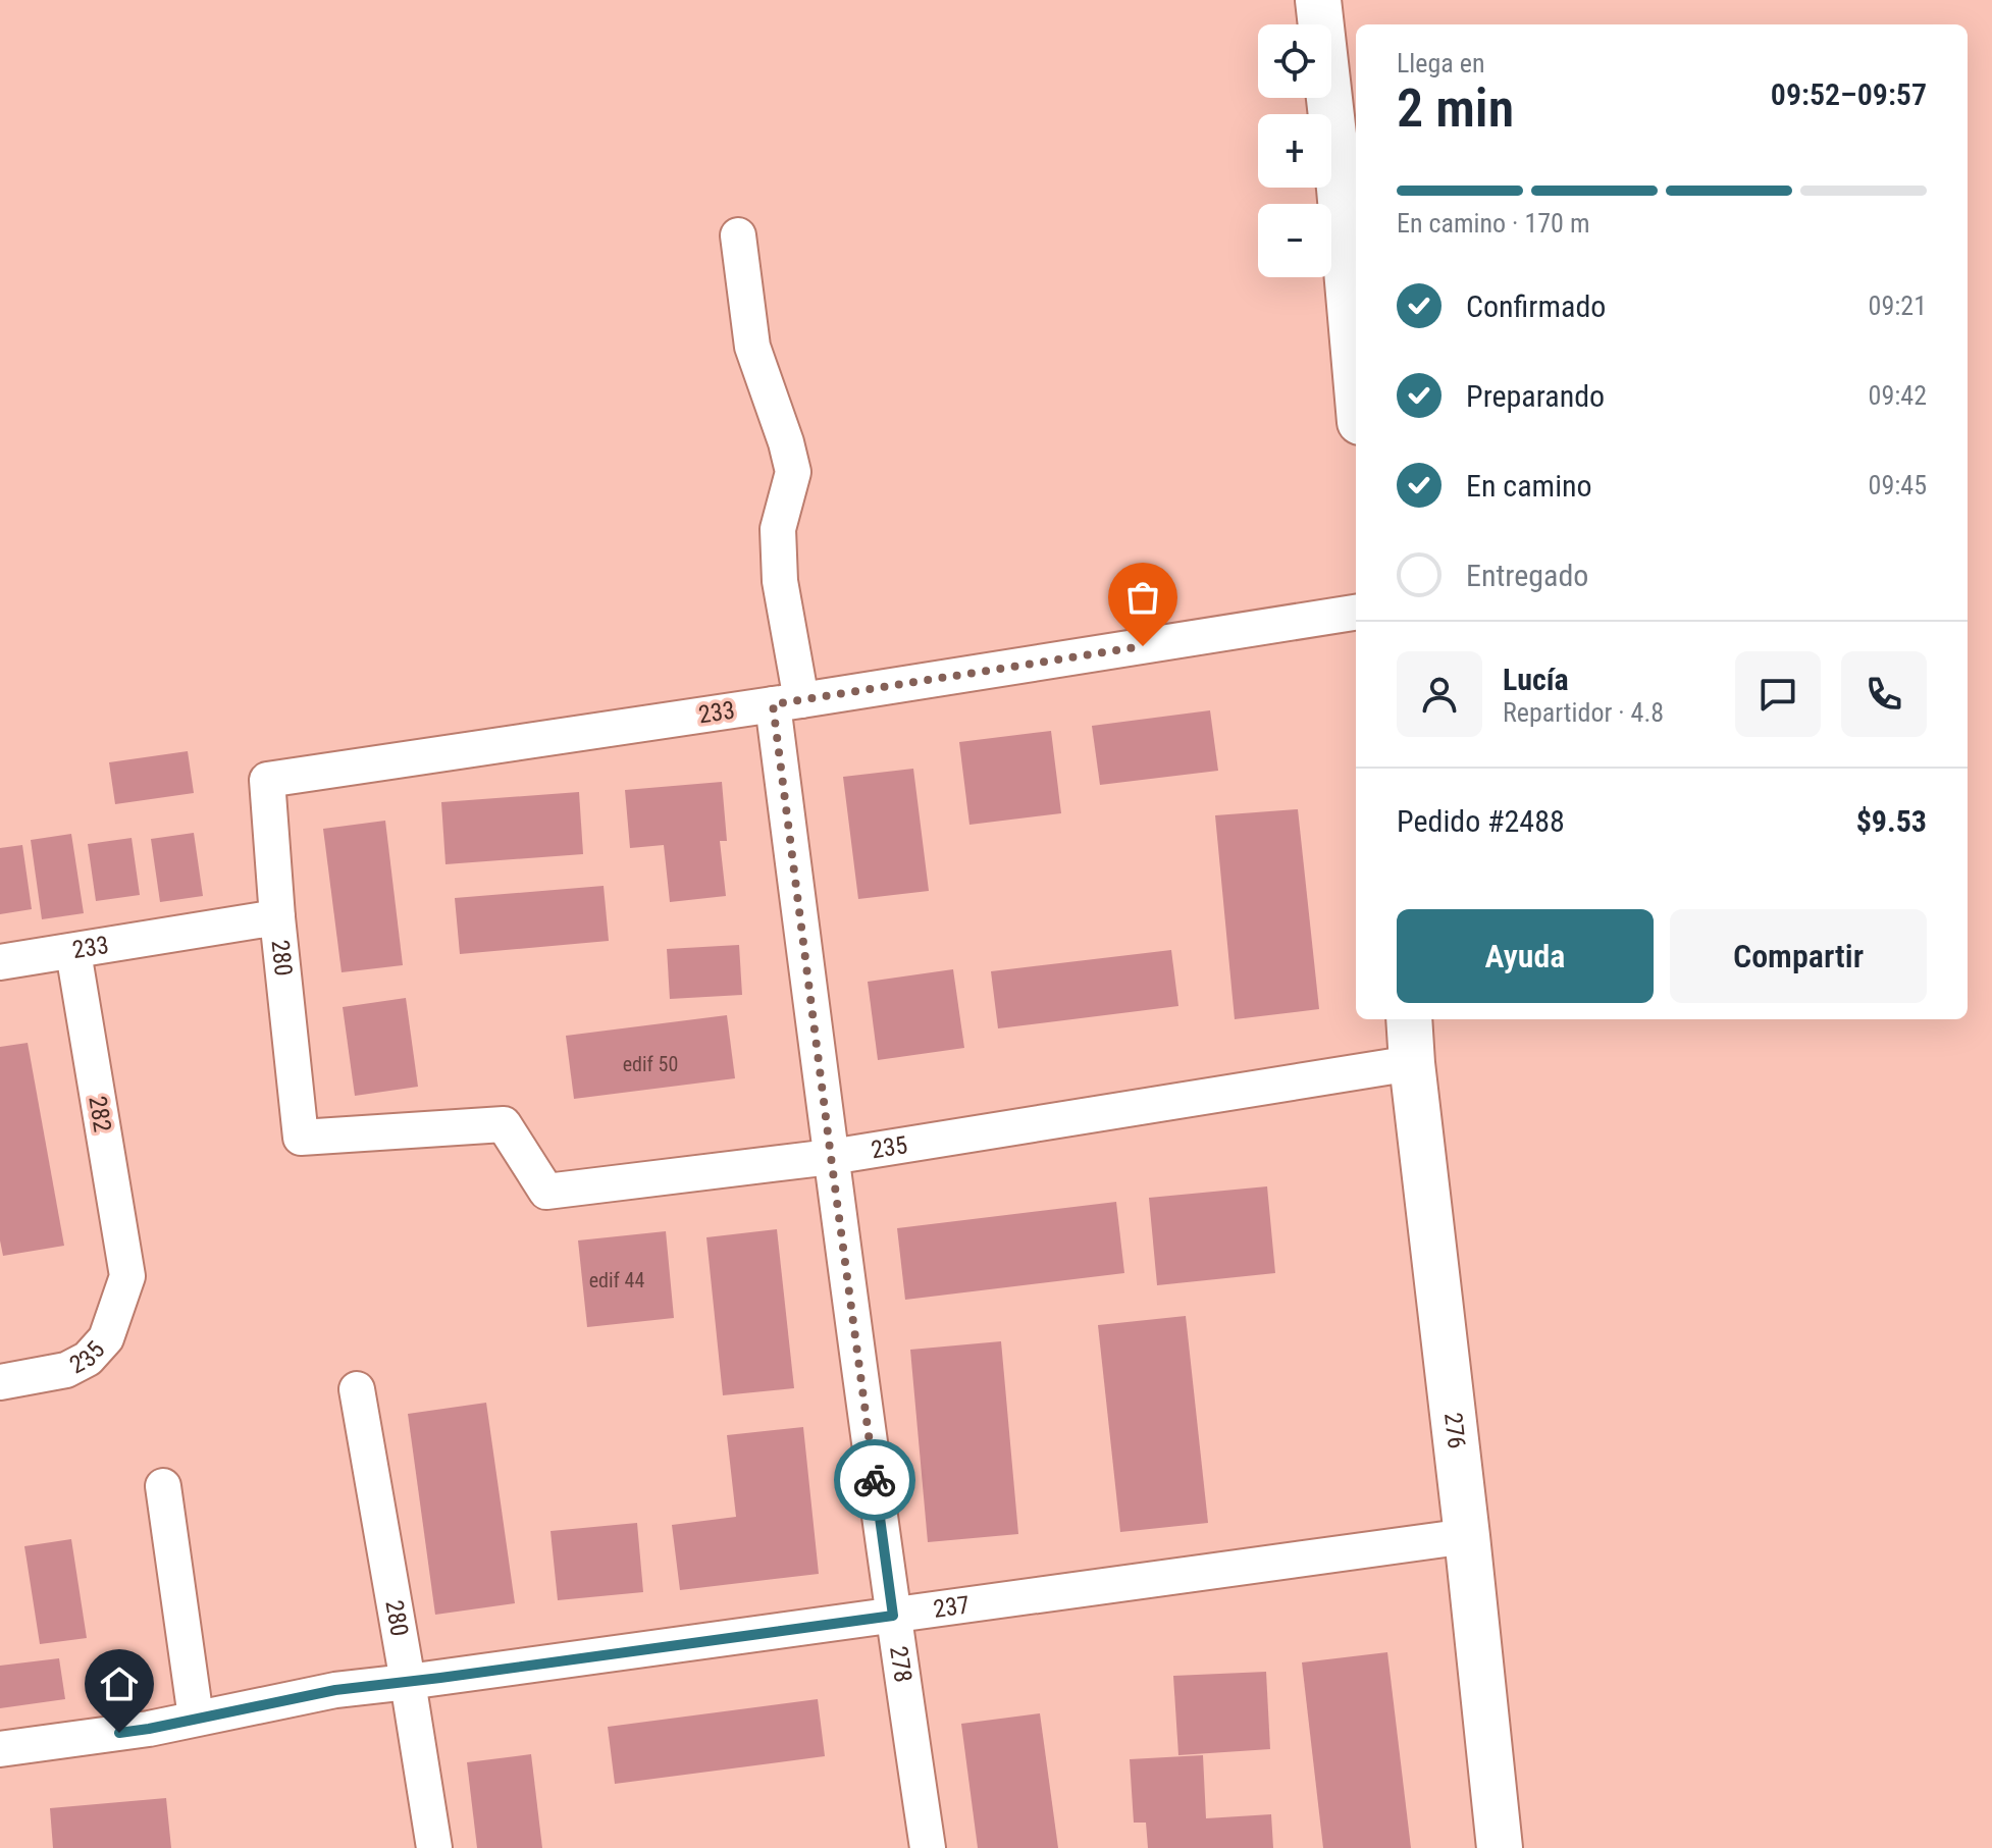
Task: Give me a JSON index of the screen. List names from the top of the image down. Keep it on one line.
{"streets":{"street":["233","280","282","235","276","237","278"]},"crossings":[["233","280"],["233","282"],["233","278"],["280","235"],["280","237"],["282","235"],["235","276"],["235","278"],["276","237"],["237","278"]],"house_numbers":["edif 50","edif 44"],"page":{"map_buttons":["+","−"],"heading":["2 min","Llega en","09:52–09:57"],"panel":["Lucía","Repartidor · 4.8","Pedido #2488","$9.53"],"bar":"En camino · 170 m","list":[["Confirmado","09:21"],["Preparando","09:42"],["En camino","09:45"],"Entregado"],"buttons":["Ayuda","Compartir"]}}
